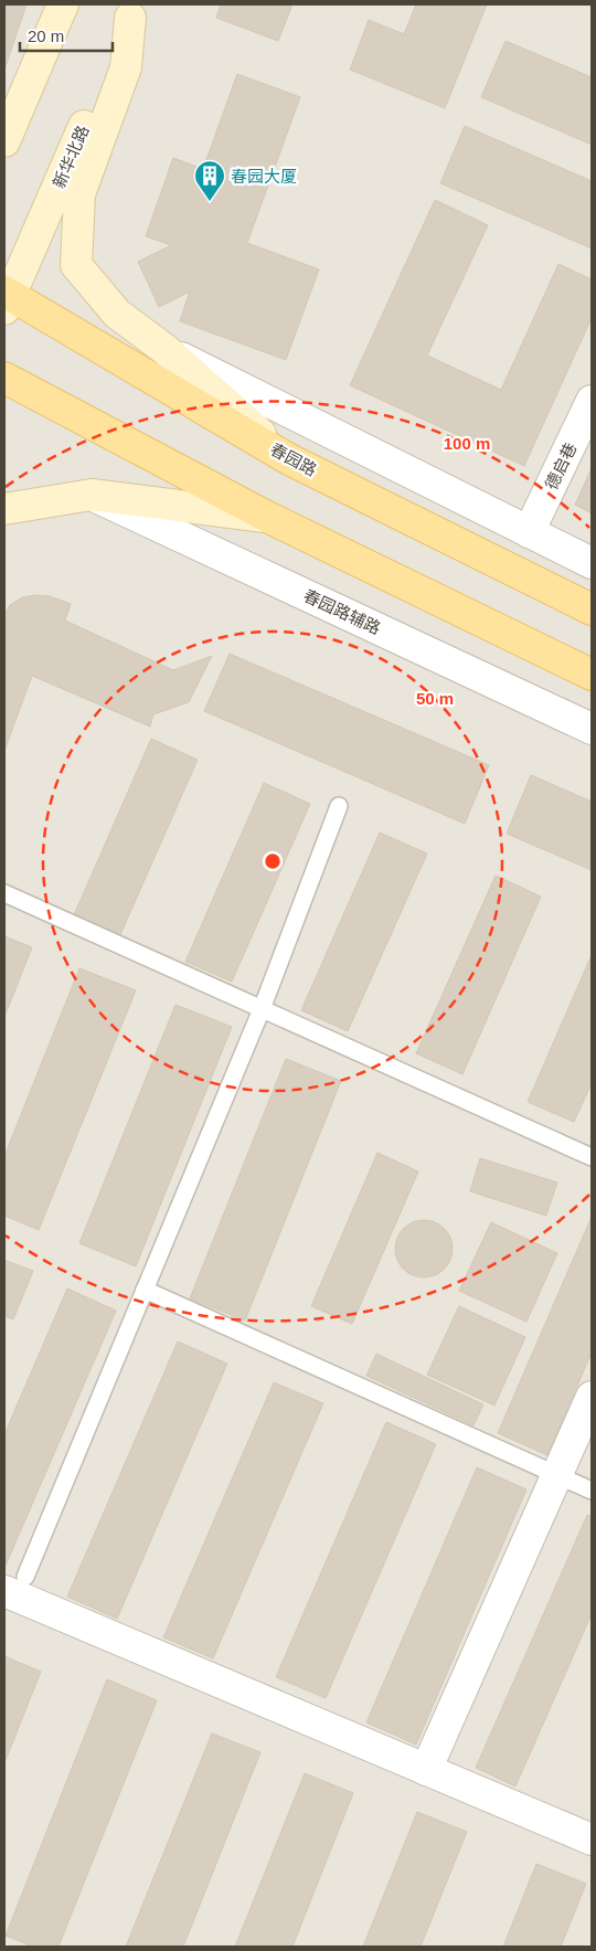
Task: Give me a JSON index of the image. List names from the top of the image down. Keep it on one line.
{"streets":{"main road":["新华北路","春园路"],"street":["德启巷","春园路辅路"]},"crossings":[["新华北路","春园路"]],"places":{"building":["春园大厦"]},"scale_bar":"20 m","rings":["100 m","50 m"]}
